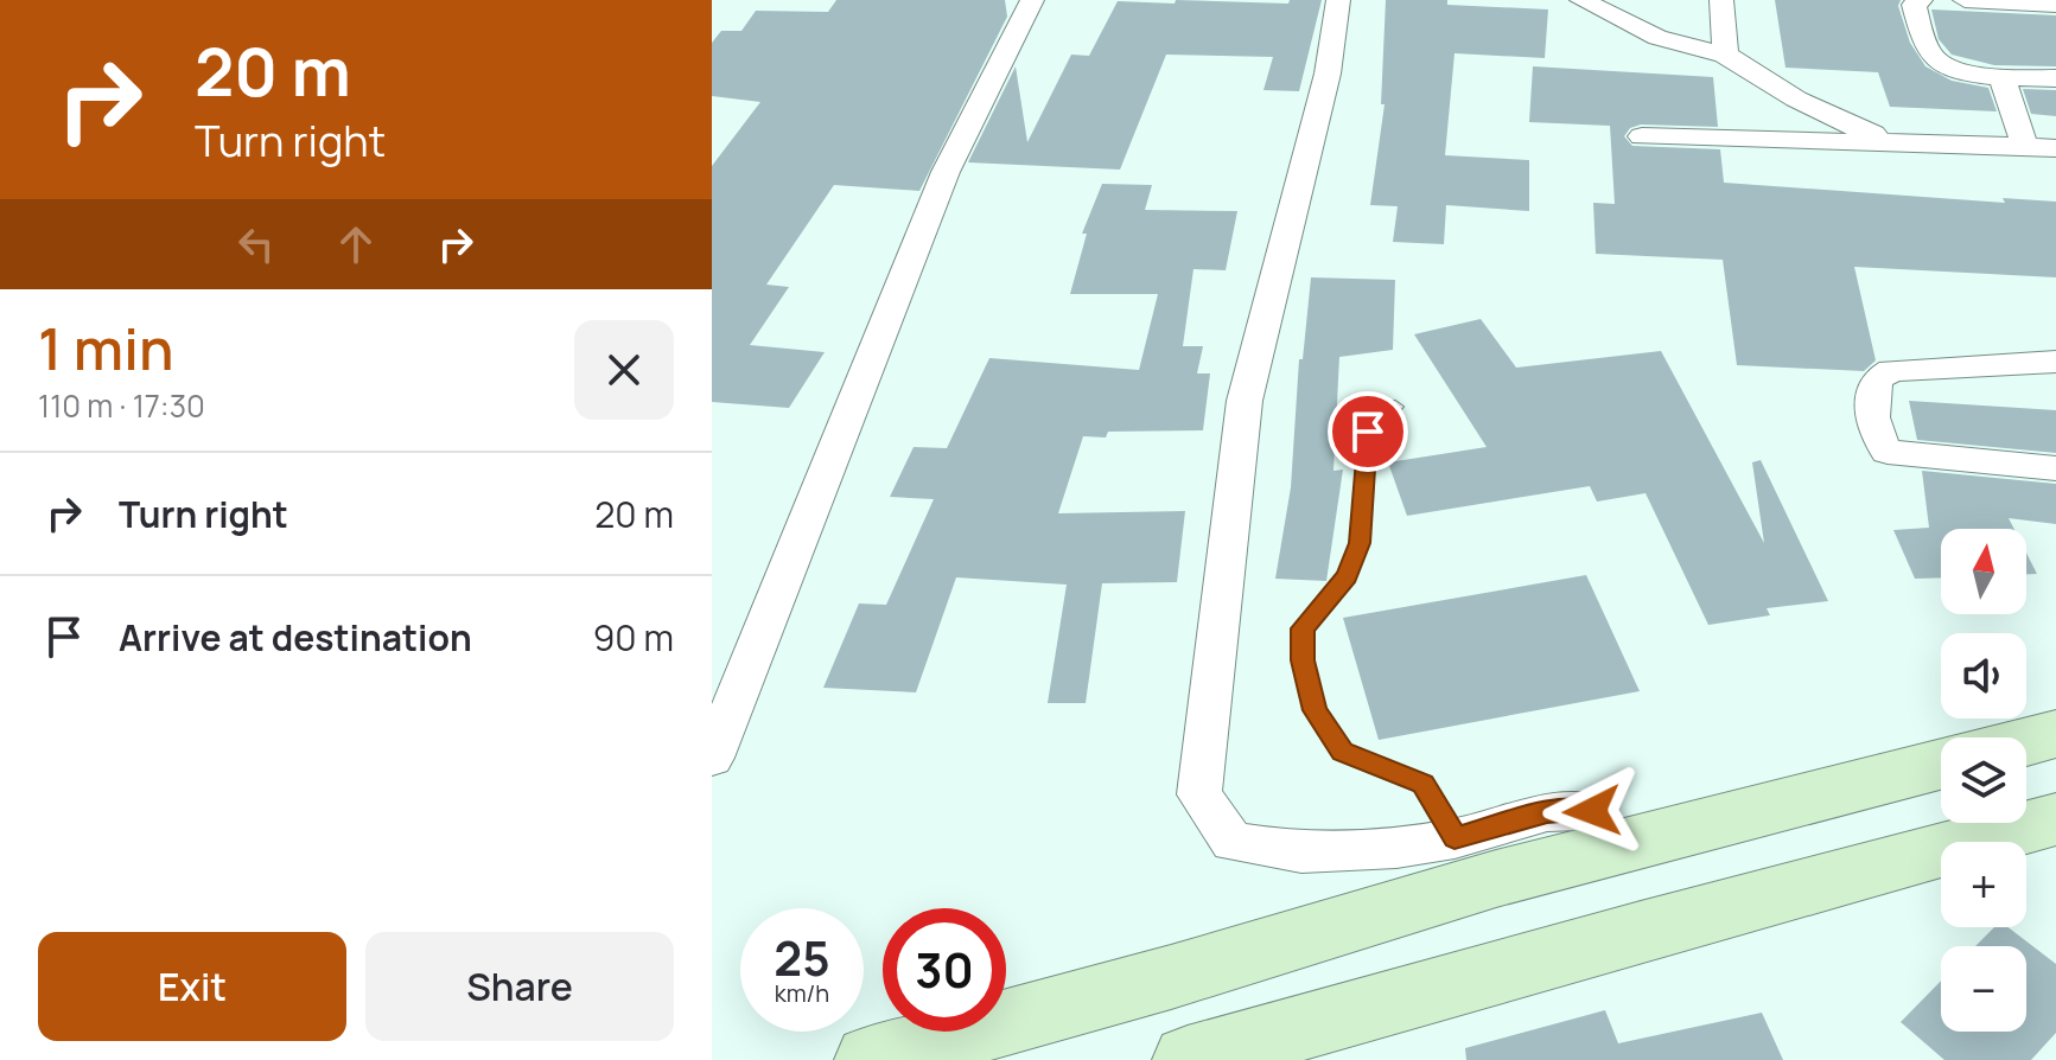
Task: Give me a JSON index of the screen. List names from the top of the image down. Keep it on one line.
{"north":"top","page":{"turn":["20 m","Turn right"],"heading":["1 min","110 m · 17:30"],"list":[{"name":"Turn right","value":"20 m"},{"name":"Arrive at destination","value":"90 m"}],"map_buttons":["+","−"],"speed":"25 km/h","limit":"30","buttons":["Exit","Share"]}}
